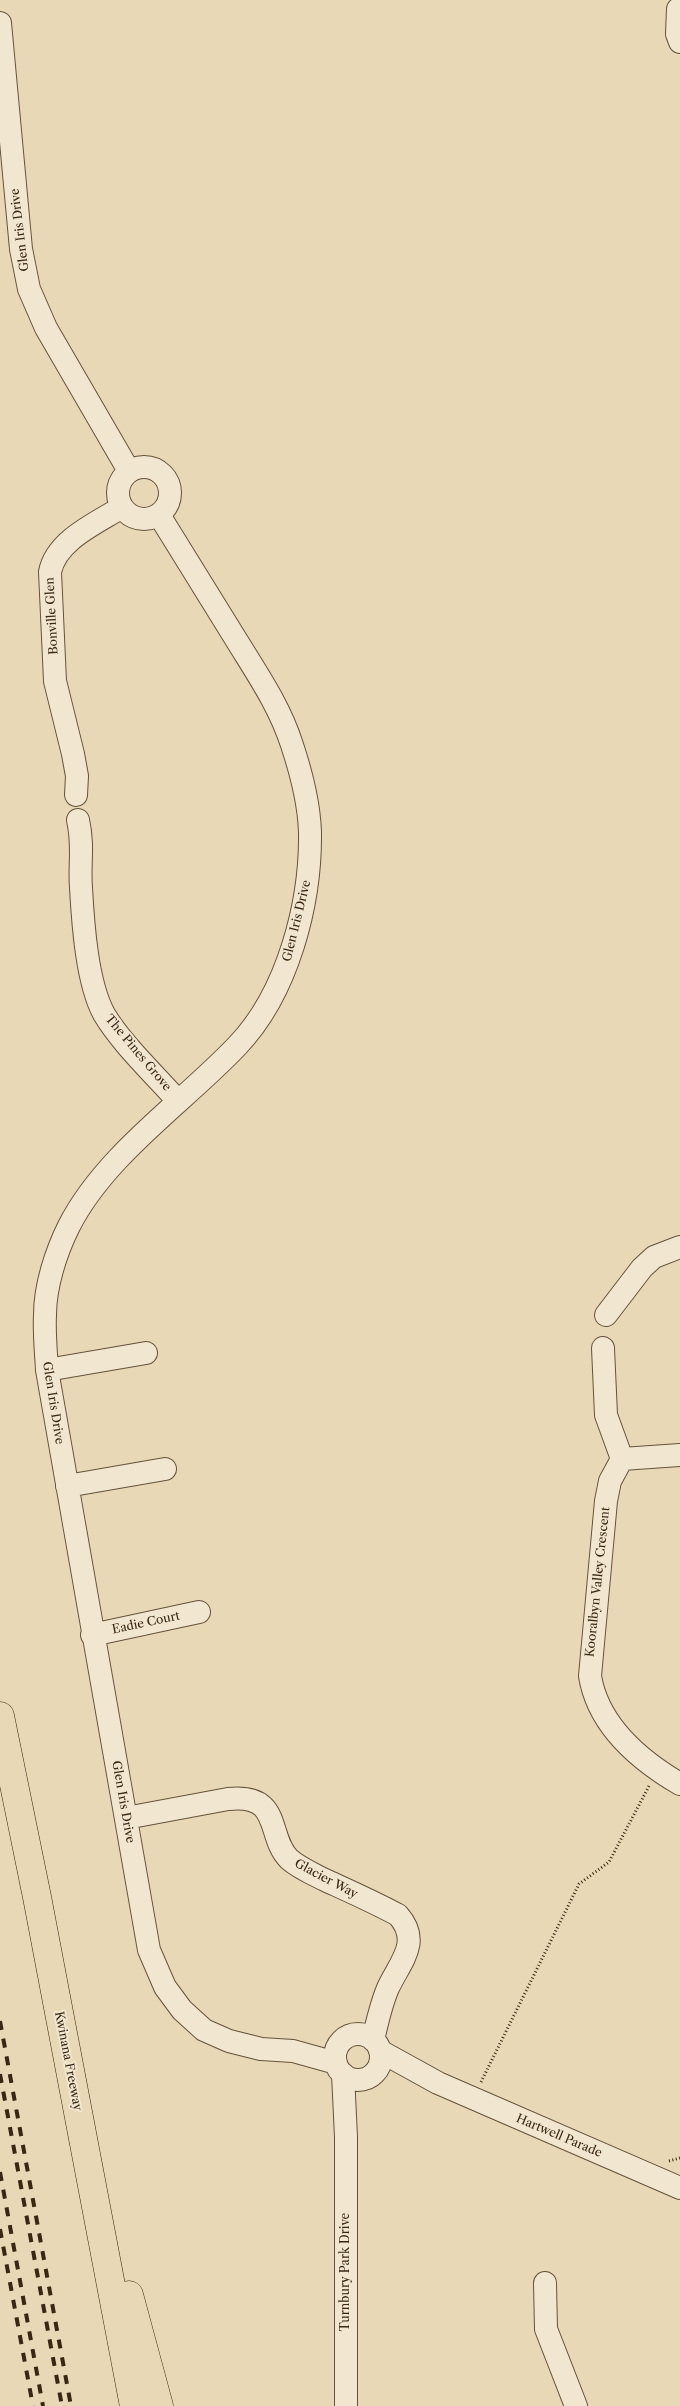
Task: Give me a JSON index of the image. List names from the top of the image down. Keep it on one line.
{"streets":{"highway":["Kwinana Freeway"],"street":["Glen Iris Drive","Bonville Glen","The Pines Grove","Kooralbyn Valley Crescent","Eadie Court","Glacier Way","Hartwell Parade","Turnbury Park Drive"]},"crossings":[["Glen Iris Drive","Bonville Glen"],["Glen Iris Drive","The Pines Grove"],["Glen Iris Drive","Eadie Court"],["Glen Iris Drive","Glacier Way"],["Glen Iris Drive","Hartwell Parade"],["Glacier Way","Hartwell Parade"],["Glacier Way","Turnbury Park Drive"],["Hartwell Parade","Turnbury Park Drive"]]}
